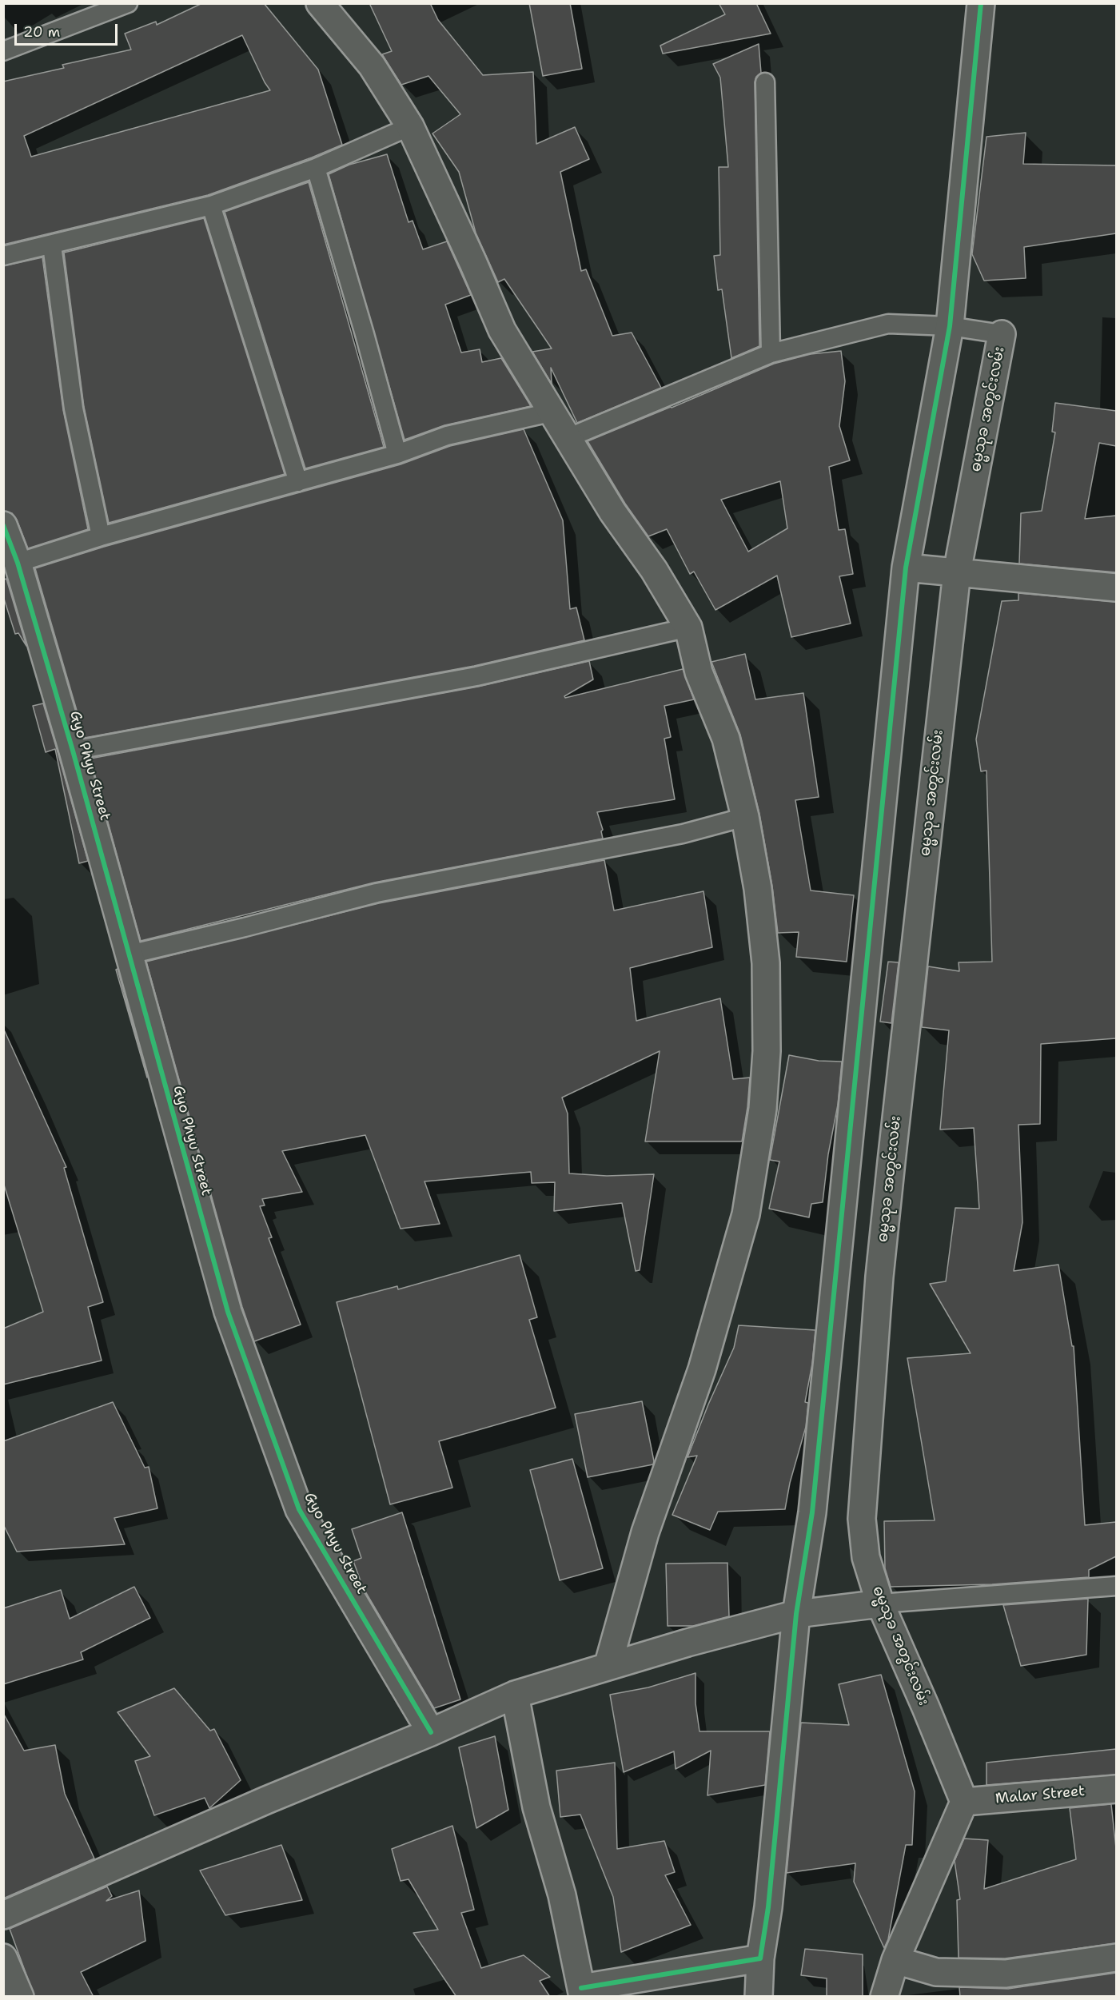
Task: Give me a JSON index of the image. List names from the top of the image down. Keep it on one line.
{"streets":{"street":["ဓမ္မသုခ အတွင်းလမ်း","Gyo Phyu Street","Malar Street"]},"crossings":[["ဓမ္မသုခ အတွင်းလမ်း","Malar Street"]],"scale_bar":"20 m"}
